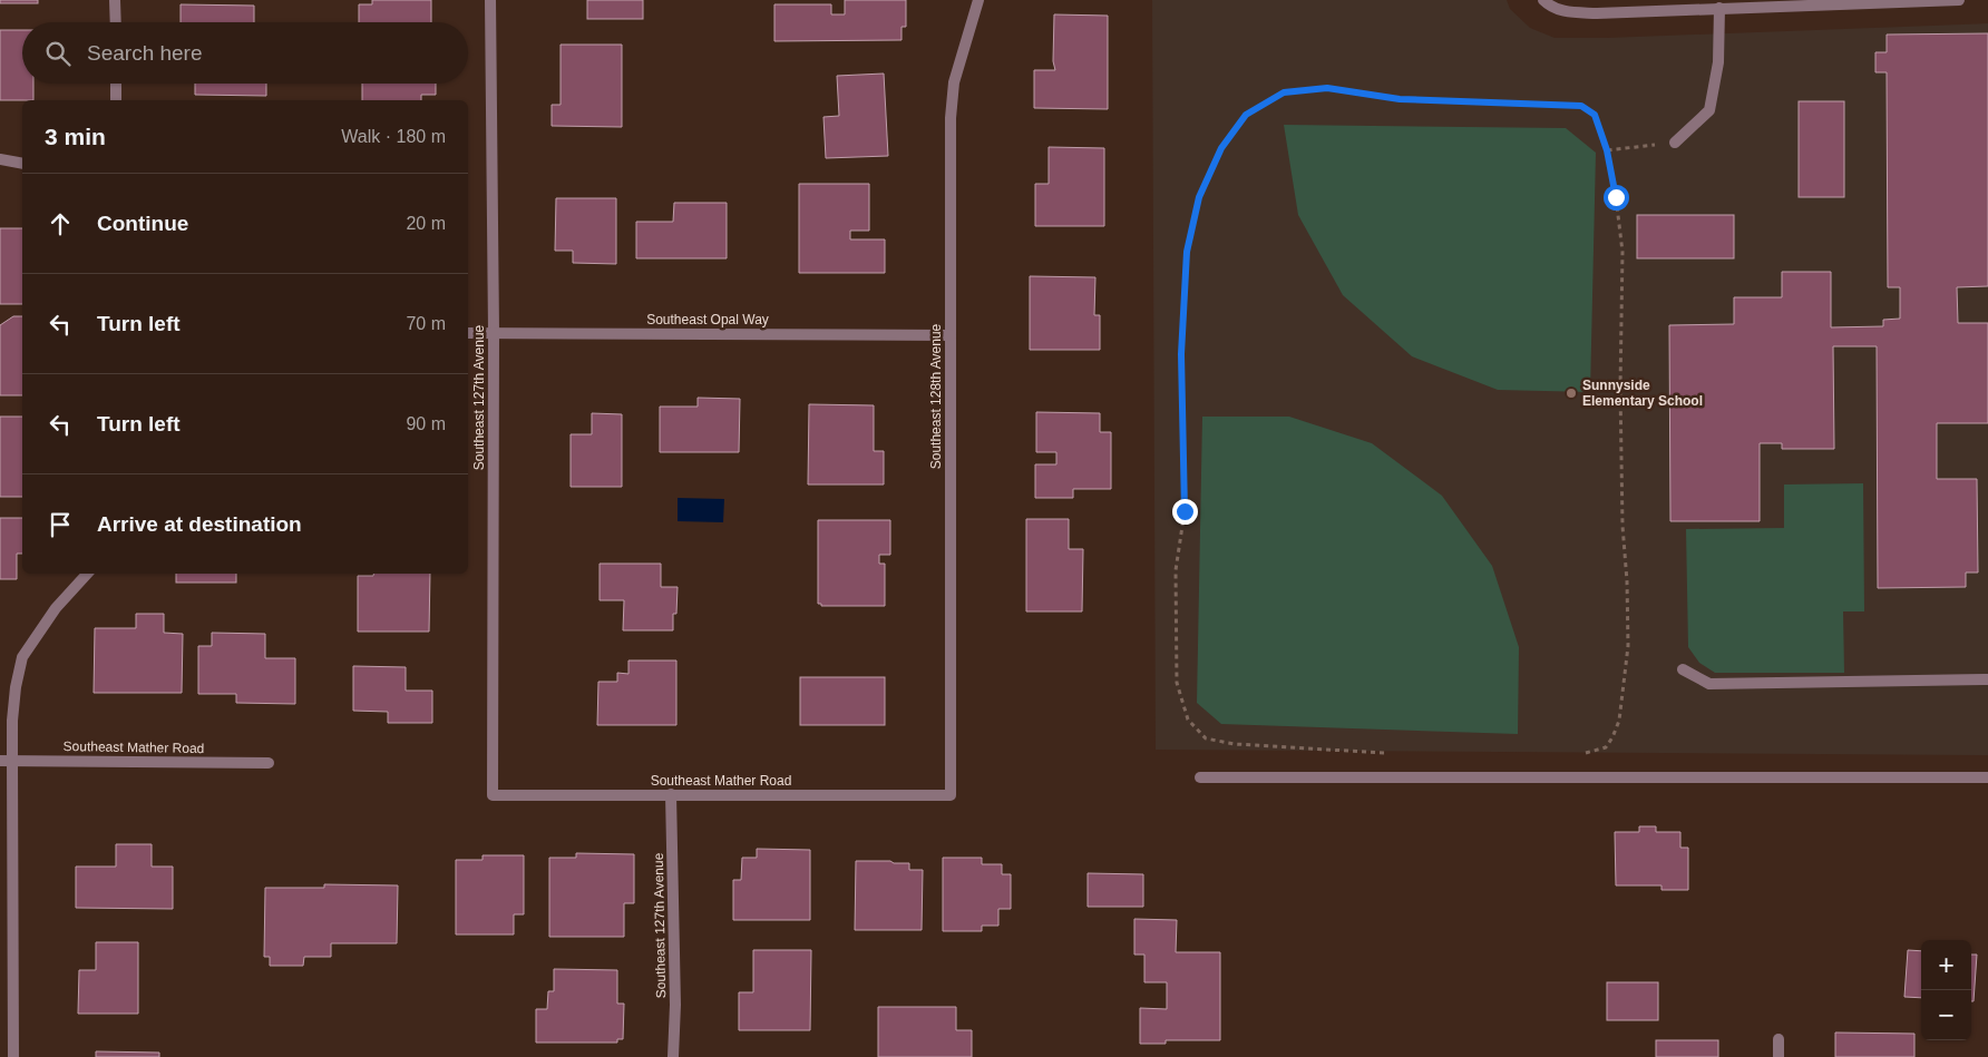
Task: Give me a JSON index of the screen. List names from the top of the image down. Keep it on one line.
{"streets":{"street":["Southeast Opal Way","Southeast 128th Avenue","Southeast 127th Avenue","Southeast Mather Road"]},"crossings":[["Southeast Opal Way","Southeast 128th Avenue"],["Southeast Opal Way","Southeast 127th Avenue"],["Southeast 128th Avenue","Southeast Mather Road"],["Southeast 127th Avenue","Southeast Mather Road"]],"places":["Sunnyside Elementary School"],"page":{"search":"Search here","heading":["3 min","Walk · 180 m"],"list":[["Continue","20 m"],["Turn left","70 m"],["Turn left","90 m"],"Arrive at destination"],"map_buttons":["+","−"]}}
